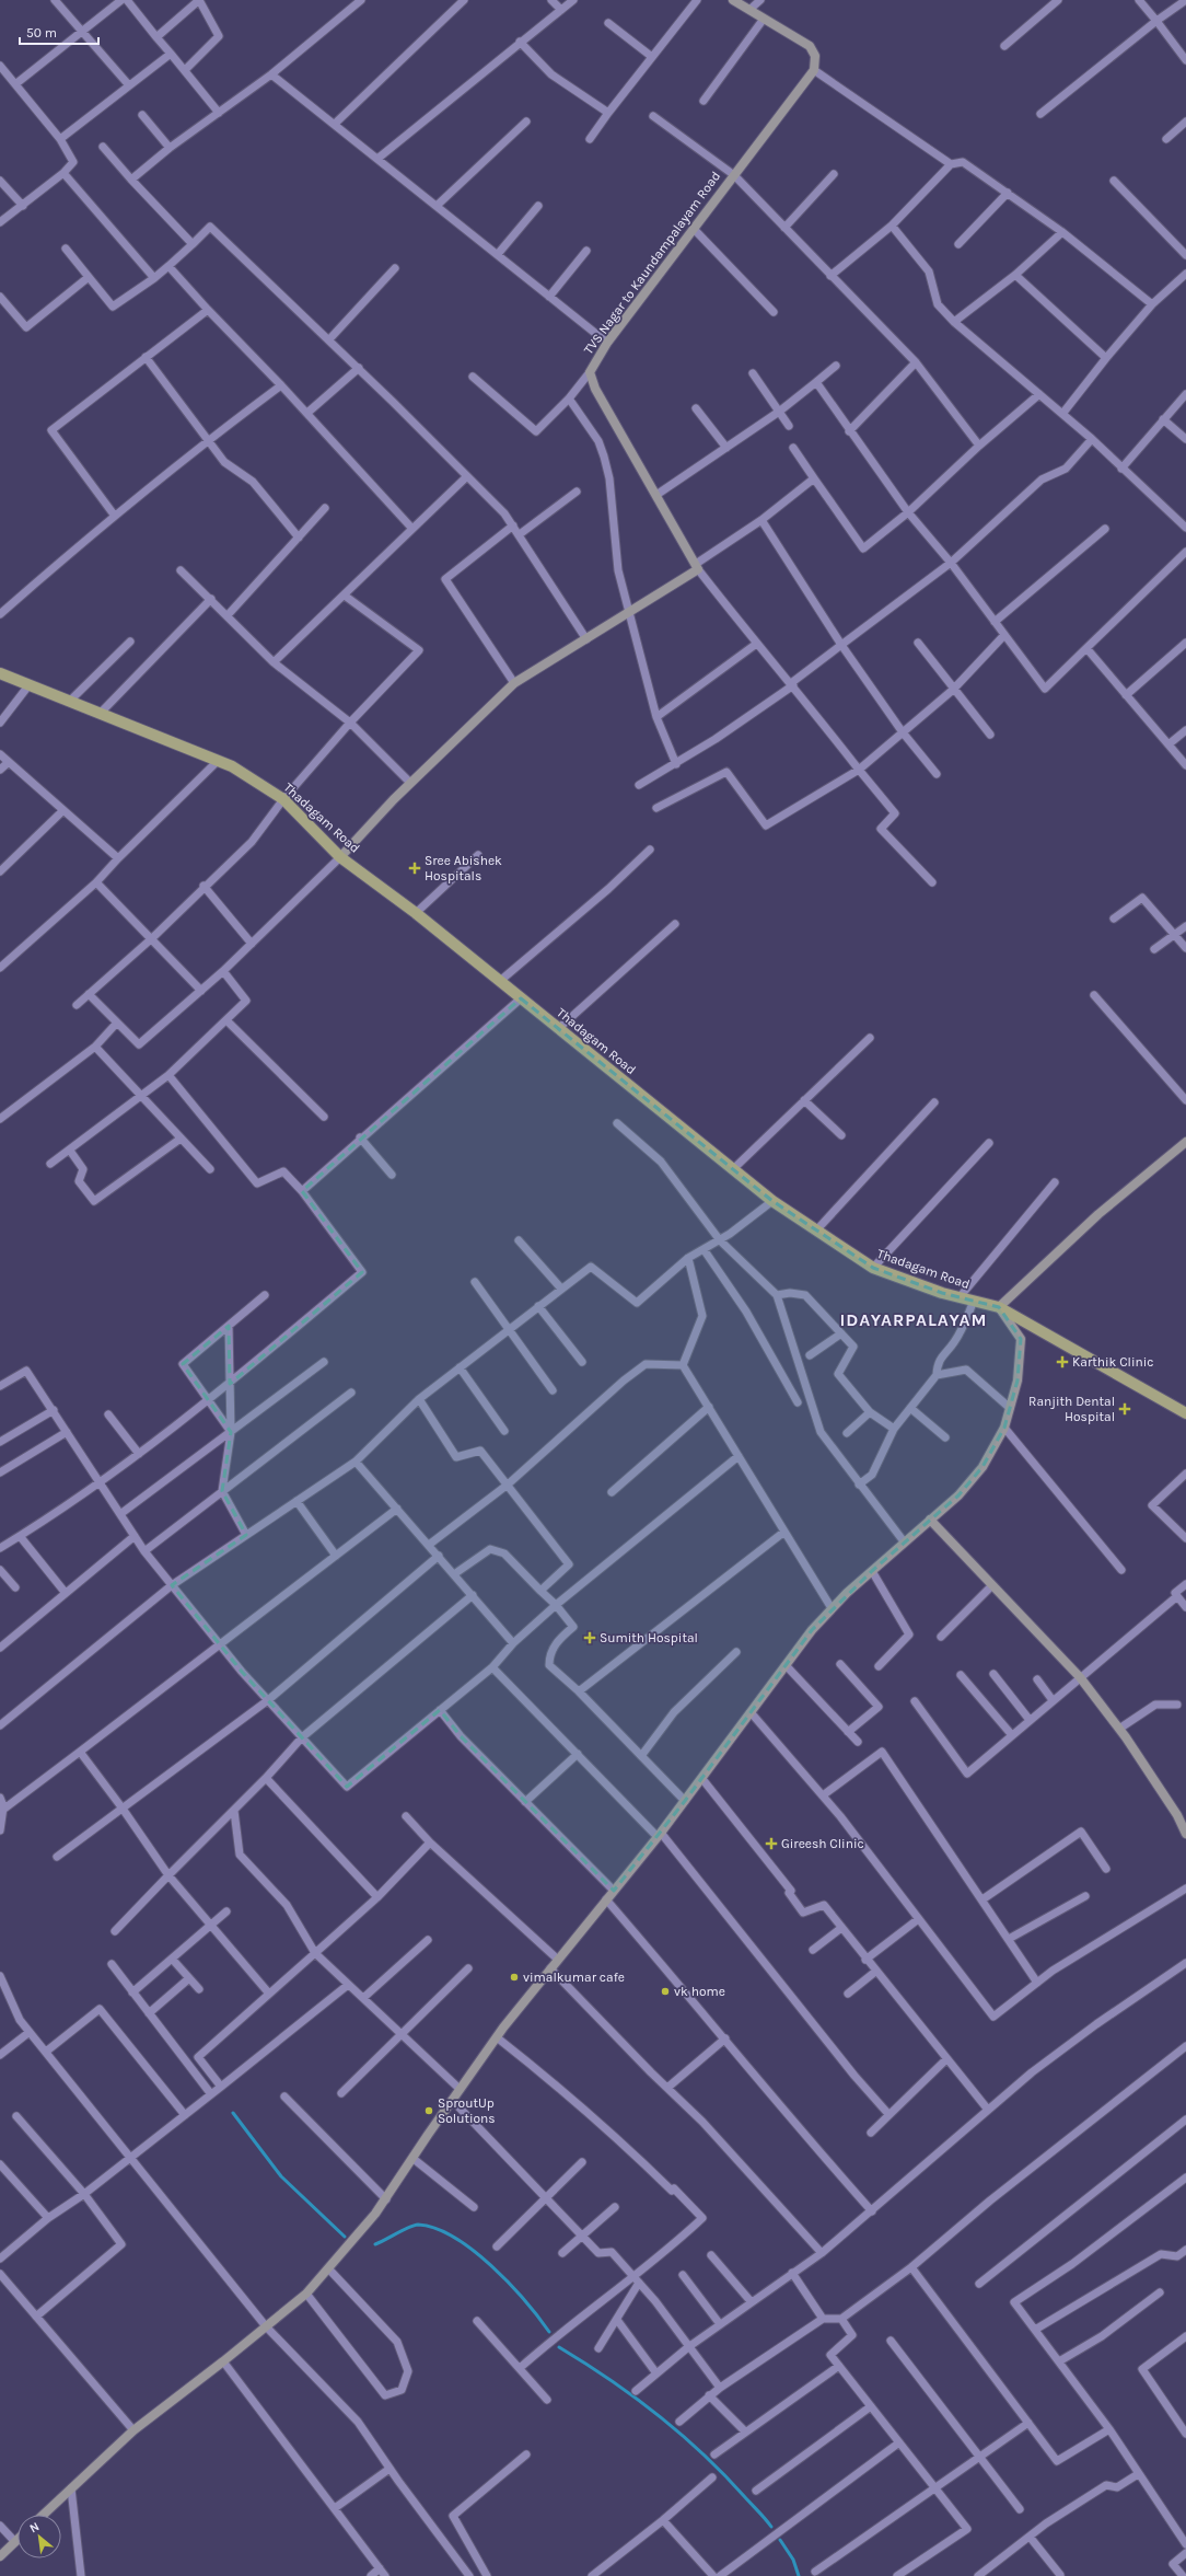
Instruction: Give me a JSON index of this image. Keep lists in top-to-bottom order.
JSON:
{
  "streets": {
    "main road": ["TVS Nagar to Kaundampalayam Road", "Thadagam Road"]
  },
  "districts": ["IDAYARPALAYAM"],
  "places": {
    "health": [
      "Sree Abishek Hospitals",
      "Karthik Clinic",
      "Ranjith Dental Hospital",
      "Sumith Hospital",
      "Gireesh Clinic"
    ],
    "other": ["vimalkumar cafe", "vk home", "SproutUp Solutions"]
  },
  "scale_bar": "50 m",
  "north": "top left"
}
